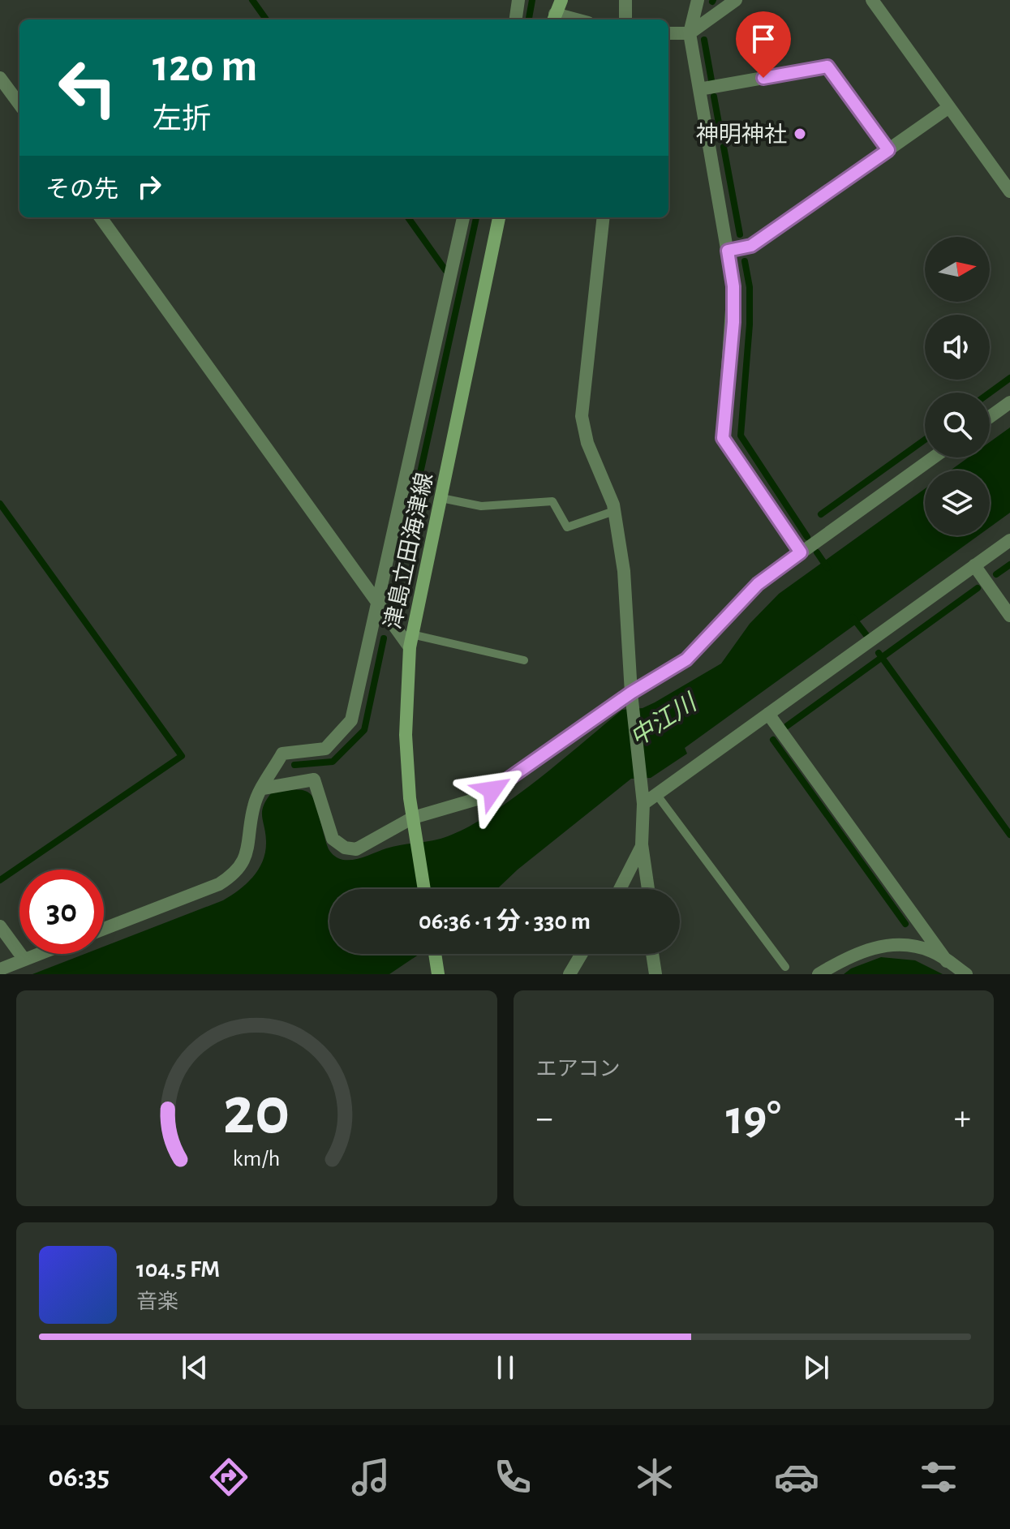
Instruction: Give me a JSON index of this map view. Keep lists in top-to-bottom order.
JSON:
{
  "streets": {
    "main road": ["津島立田海津線"]
  },
  "water": ["中江川"],
  "places": ["神明神社"],
  "north": "right",
  "page": {
    "turn": ["120 m", "左折"],
    "then": "その先",
    "limit": "30",
    "trip": "06:36 · 1 分 · 330 m",
    "tile": "エアコン",
    "heat": ["−", "19°", "+"],
    "song": ["104.5 FM", "音楽"],
    "tabs": "06:35",
    "gauge": ["20", "km/h"]
  }
}
